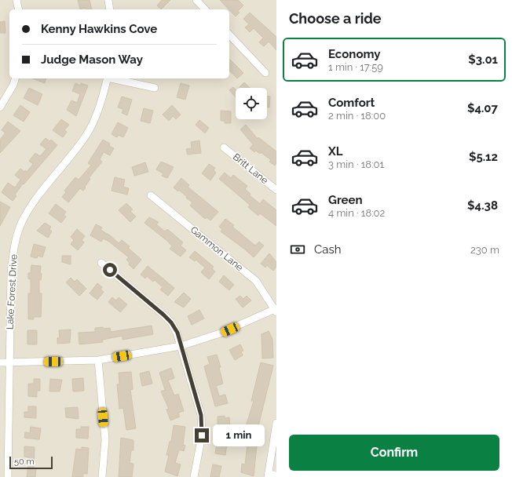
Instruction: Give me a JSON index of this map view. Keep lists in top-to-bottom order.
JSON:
{
  "streets": {
    "street": ["Britt Lane", "Gammon Lane", "Lake Forest Drive"]
  },
  "scale_bar": "50 m",
  "page": {
    "heading": "Choose a ride",
    "banner": ["Kenny Hawkins Cove", "Judge Mason Way"],
    "list": [
      {
        "name": "Economy",
        "note": "1 min · 17:59",
        "value": "$3.01"
      },
      {
        "name": "Comfort",
        "note": "2 min · 18:00",
        "value": "$4.07"
      },
      {
        "name": "XL",
        "note": "3 min · 18:01",
        "value": "$5.12"
      },
      {
        "name": "Green",
        "note": "4 min · 18:02",
        "value": "$4.38"
      }
    ],
    "pay": ["Cash", "230 m"],
    "bubble": "1 min",
    "buttons": "Confirm",
    "scale": "50 m"
  }
}
